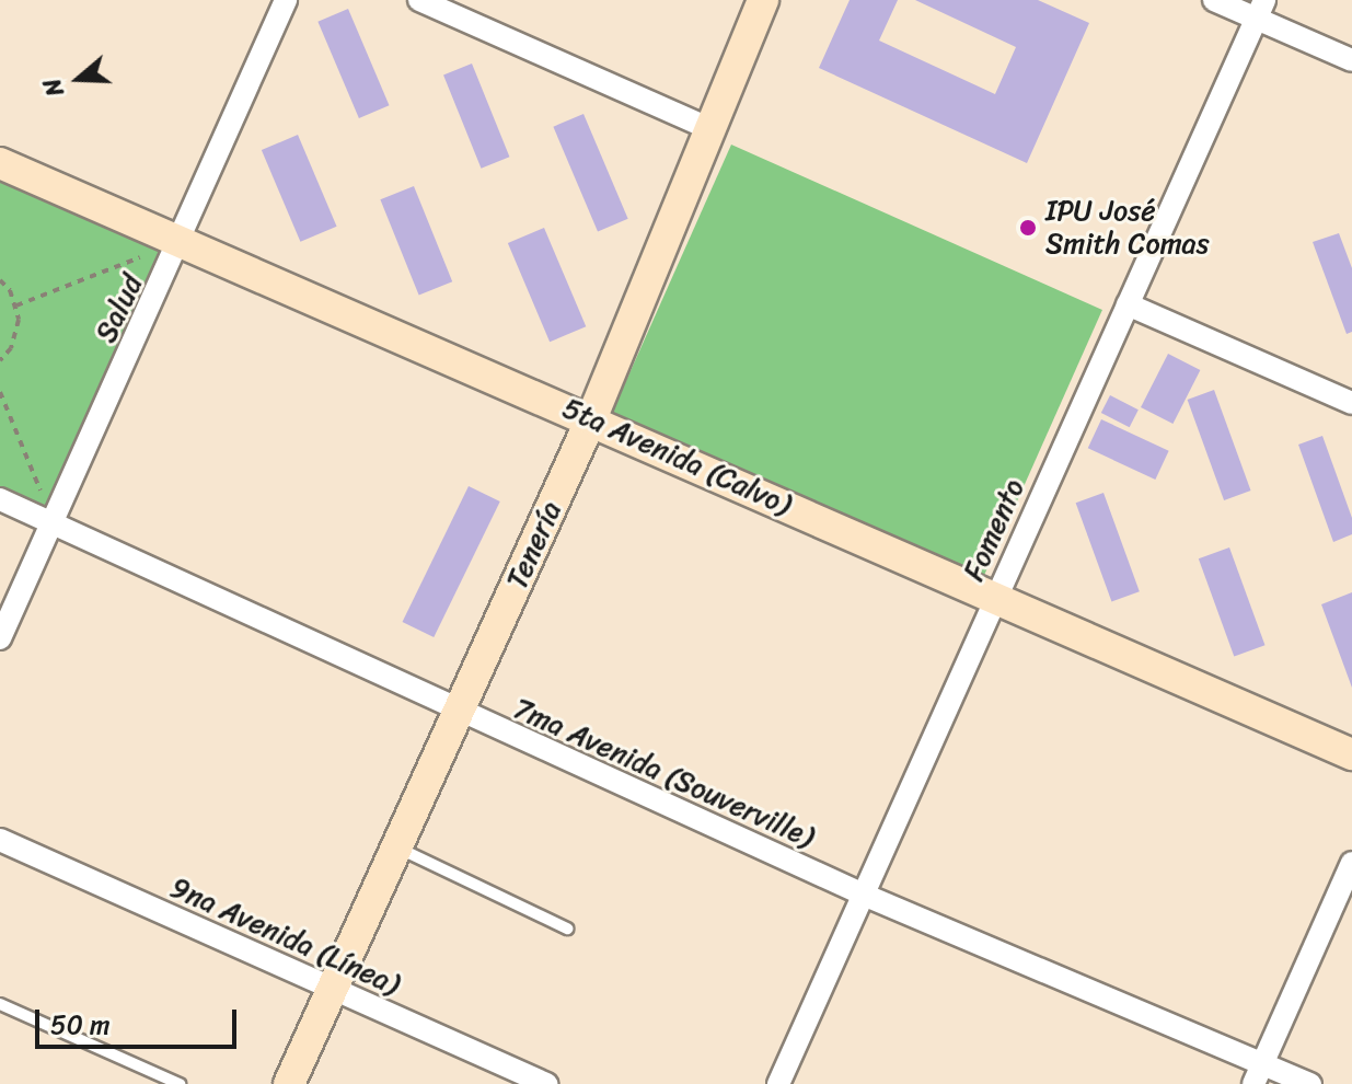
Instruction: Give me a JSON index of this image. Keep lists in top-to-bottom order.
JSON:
{
  "streets": {
    "street": [
      "Salud",
      "5ta Avenida (Calvo)",
      "Fomento",
      "Tenería",
      "7ma Avenida (Souverville)",
      "9na Avenida (Línea)"
    ]
  },
  "crossings": [
    ["Salud", "5ta Avenida (Calvo)"],
    ["Salud", "7ma Avenida (Souverville)"],
    ["5ta Avenida (Calvo)", "Fomento"],
    ["5ta Avenida (Calvo)", "Tenería"],
    ["Fomento", "7ma Avenida (Souverville)"],
    ["Tenería", "7ma Avenida (Souverville)"],
    ["Tenería", "9na Avenida (Línea)"]
  ],
  "places": ["IPU José Smith Comas"],
  "scale_bar": "50 m",
  "north": "left"
}
